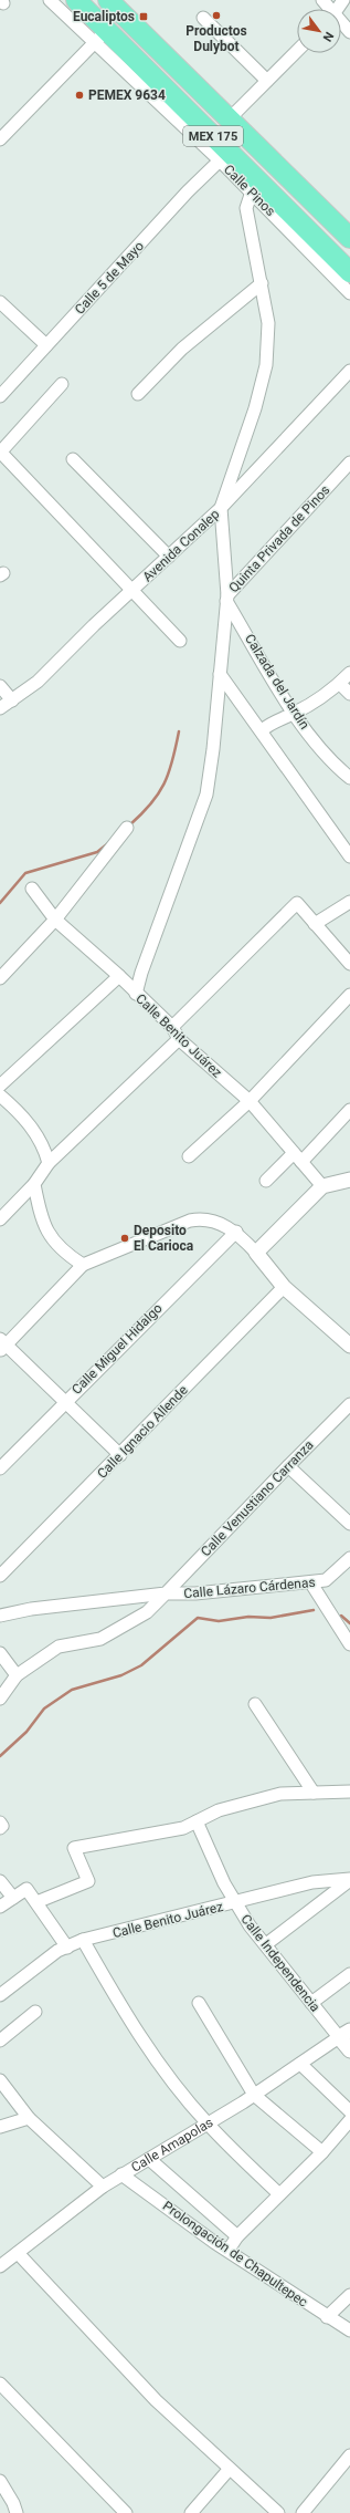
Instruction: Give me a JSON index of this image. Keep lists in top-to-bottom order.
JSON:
{
  "streets": {
    "highway": ["MEX 175"],
    "street": [
      "Calle Pinos",
      "Calle 5 de Mayo",
      "Quinta Privada de Pinos",
      "Avenida Conalep",
      "Calzada del Jardín",
      "Calle Benito Juárez",
      "Calle Miguel Hidalgo",
      "Calle Ignacio Allende",
      "Calle Venustiano Carranza",
      "Calle Lázaro Cárdenas",
      "Calle Independencia",
      "Calle Amapolas",
      "Prolongación de Chapultepec"
    ]
  },
  "crossings": [
    ["MEX 175", "Calle Pinos"],
    ["Calle Pinos", "Calle 5 de Mayo"],
    ["Quinta Privada de Pinos", "Calzada del Jardín"],
    ["Calle Benito Juárez", "Calle Independencia"],
    ["Calle Venustiano Carranza", "Calle Lázaro Cárdenas"],
    ["Calle Independencia", "Calle Amapolas"],
    ["Calle Amapolas", "Prolongación de Chapultepec"]
  ],
  "places": {
    "other": ["Productos Dulybot", "PEMEX 9634", "Deposito El Carioca"],
    "transit": ["Eucaliptos"]
  },
  "north": "bottom right"
}
